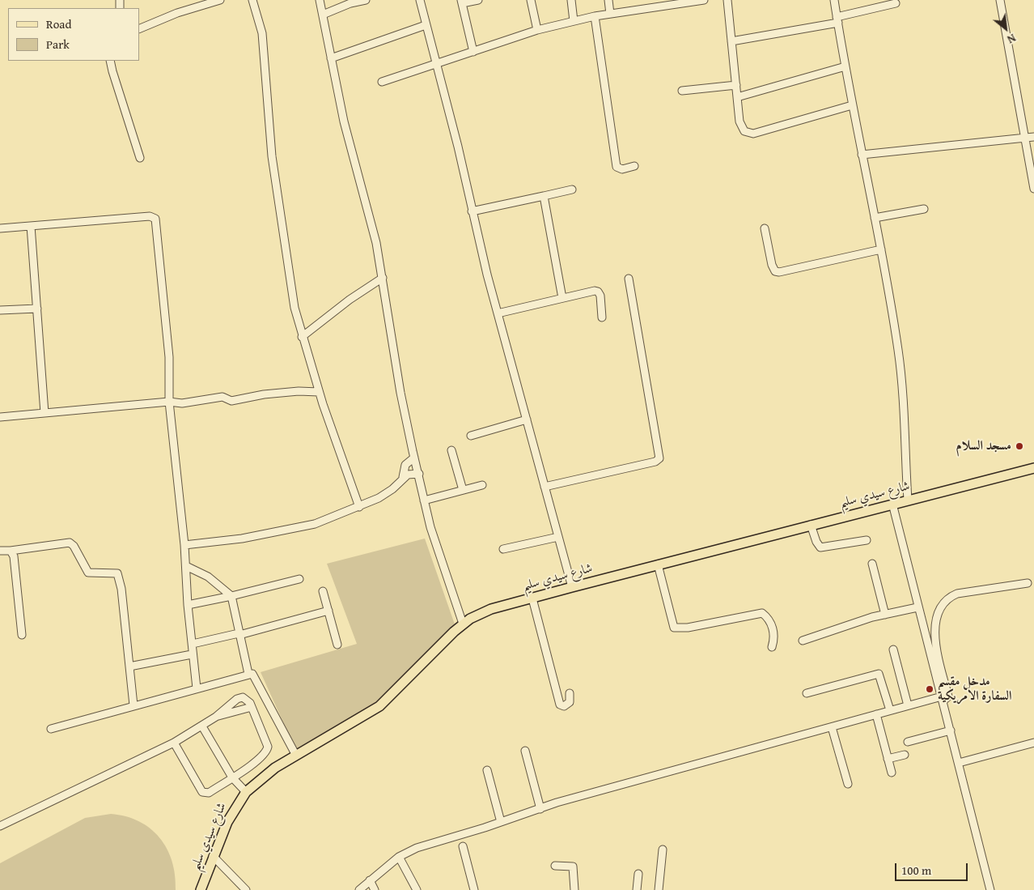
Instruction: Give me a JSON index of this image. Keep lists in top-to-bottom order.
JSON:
{
  "streets": {
    "main road": ["شارع سيدي سليم"]
  },
  "places": ["مسجد السلام", "مدخل مقسم السفارة الامريكية"],
  "legend": ["Road", "Park"],
  "scale_bar": "100 m",
  "north": "bottom right"
}
